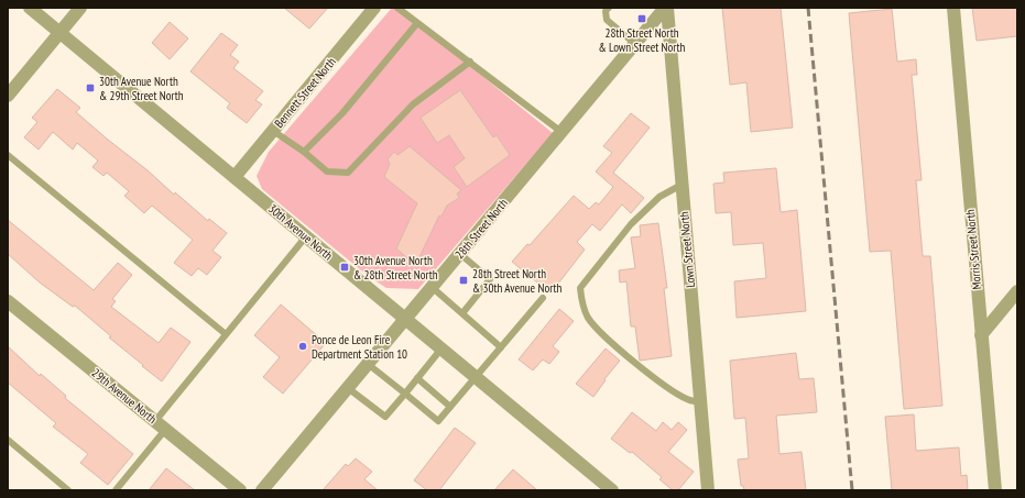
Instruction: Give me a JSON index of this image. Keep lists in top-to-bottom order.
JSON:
{
  "streets": {
    "street": [
      "Bennett Street North",
      "28th Street North",
      "30th Avenue North",
      "Lown Street North",
      "Morris Street North",
      "29th Avenue North"
    ]
  },
  "crossings": [
    ["Bennett Street North", "30th Avenue North"],
    ["28th Street North", "30th Avenue North"],
    ["28th Street North", "Lown Street North"]
  ],
  "places": {
    "transit": [
      "28th Street North & Lown Street North",
      "30th Avenue North & 29th Street North",
      "30th Avenue North & 28th Street North",
      "28th Street North & 30th Avenue North"
    ],
    "other": ["Ponce de Leon Fire Department Station 10"]
  }
}
